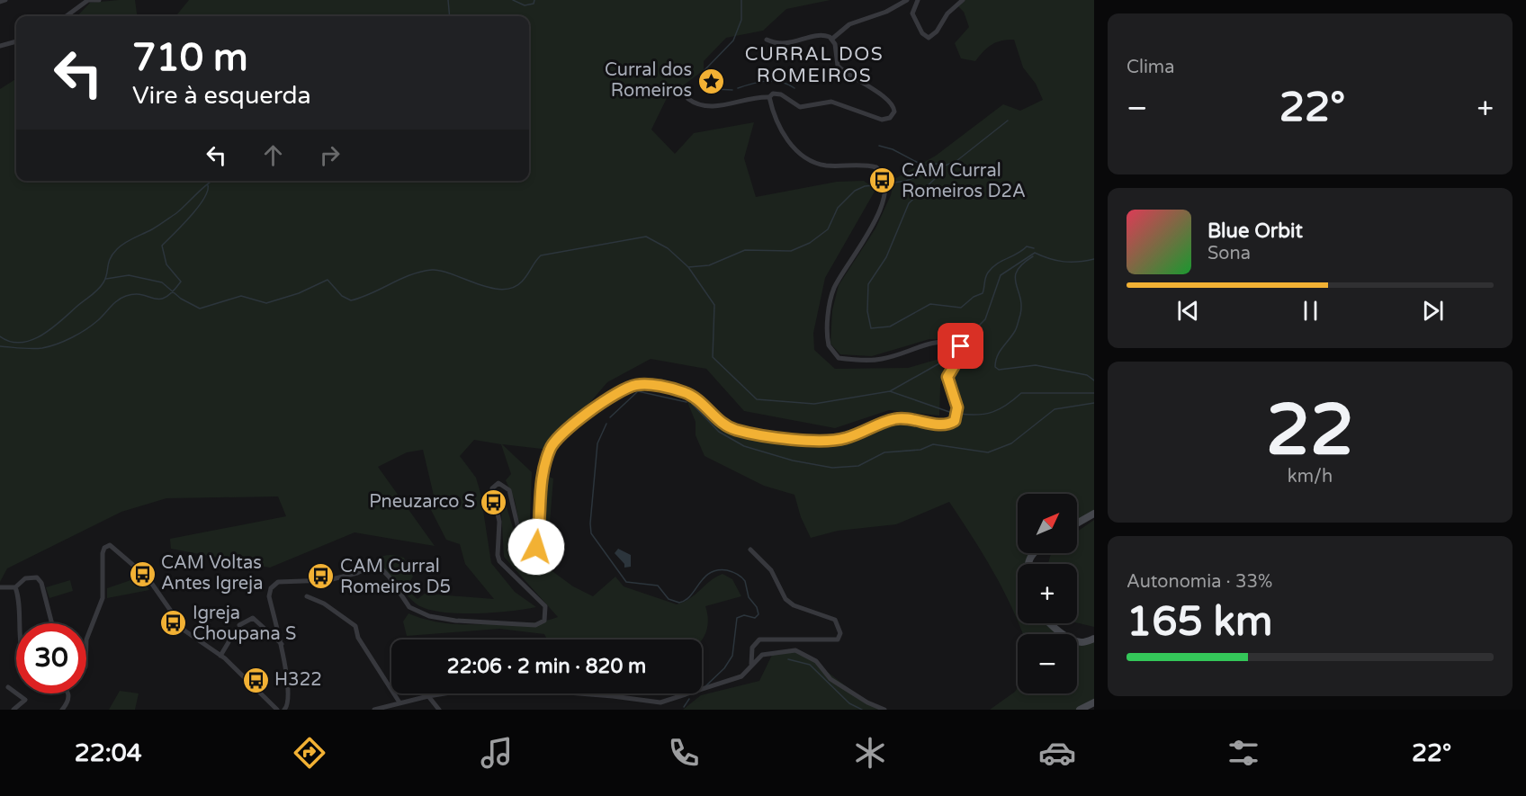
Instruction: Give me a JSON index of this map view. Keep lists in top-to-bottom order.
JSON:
{
  "districts": ["CURRAL DOS ROMEIROS"],
  "places": {
    "place": ["Curral dos Romeiros"],
    "bus stop": [
      "CAM Curral Romeiros D2A",
      "Pneuzarco S",
      "CAM Voltas Antes Igreja",
      "CAM Curral Romeiros D5",
      "Igreja Choupana S",
      "H322"
    ]
  },
  "north": "top right",
  "page": {
    "tile": [
      "Clima",
      ["22", "km/h"],
      ["Autonomia · 33%", "165 km"]
    ],
    "turn": ["710 m", "Vire à esquerda"],
    "heat": ["−", "22°", "+"],
    "song": ["Blue Orbit", "Sona"],
    "map_buttons": ["+", "−"],
    "limit": "30",
    "trip": "22:06 · 2 min · 820 m",
    "tabs": ["22:04", "22°"]
  }
}
